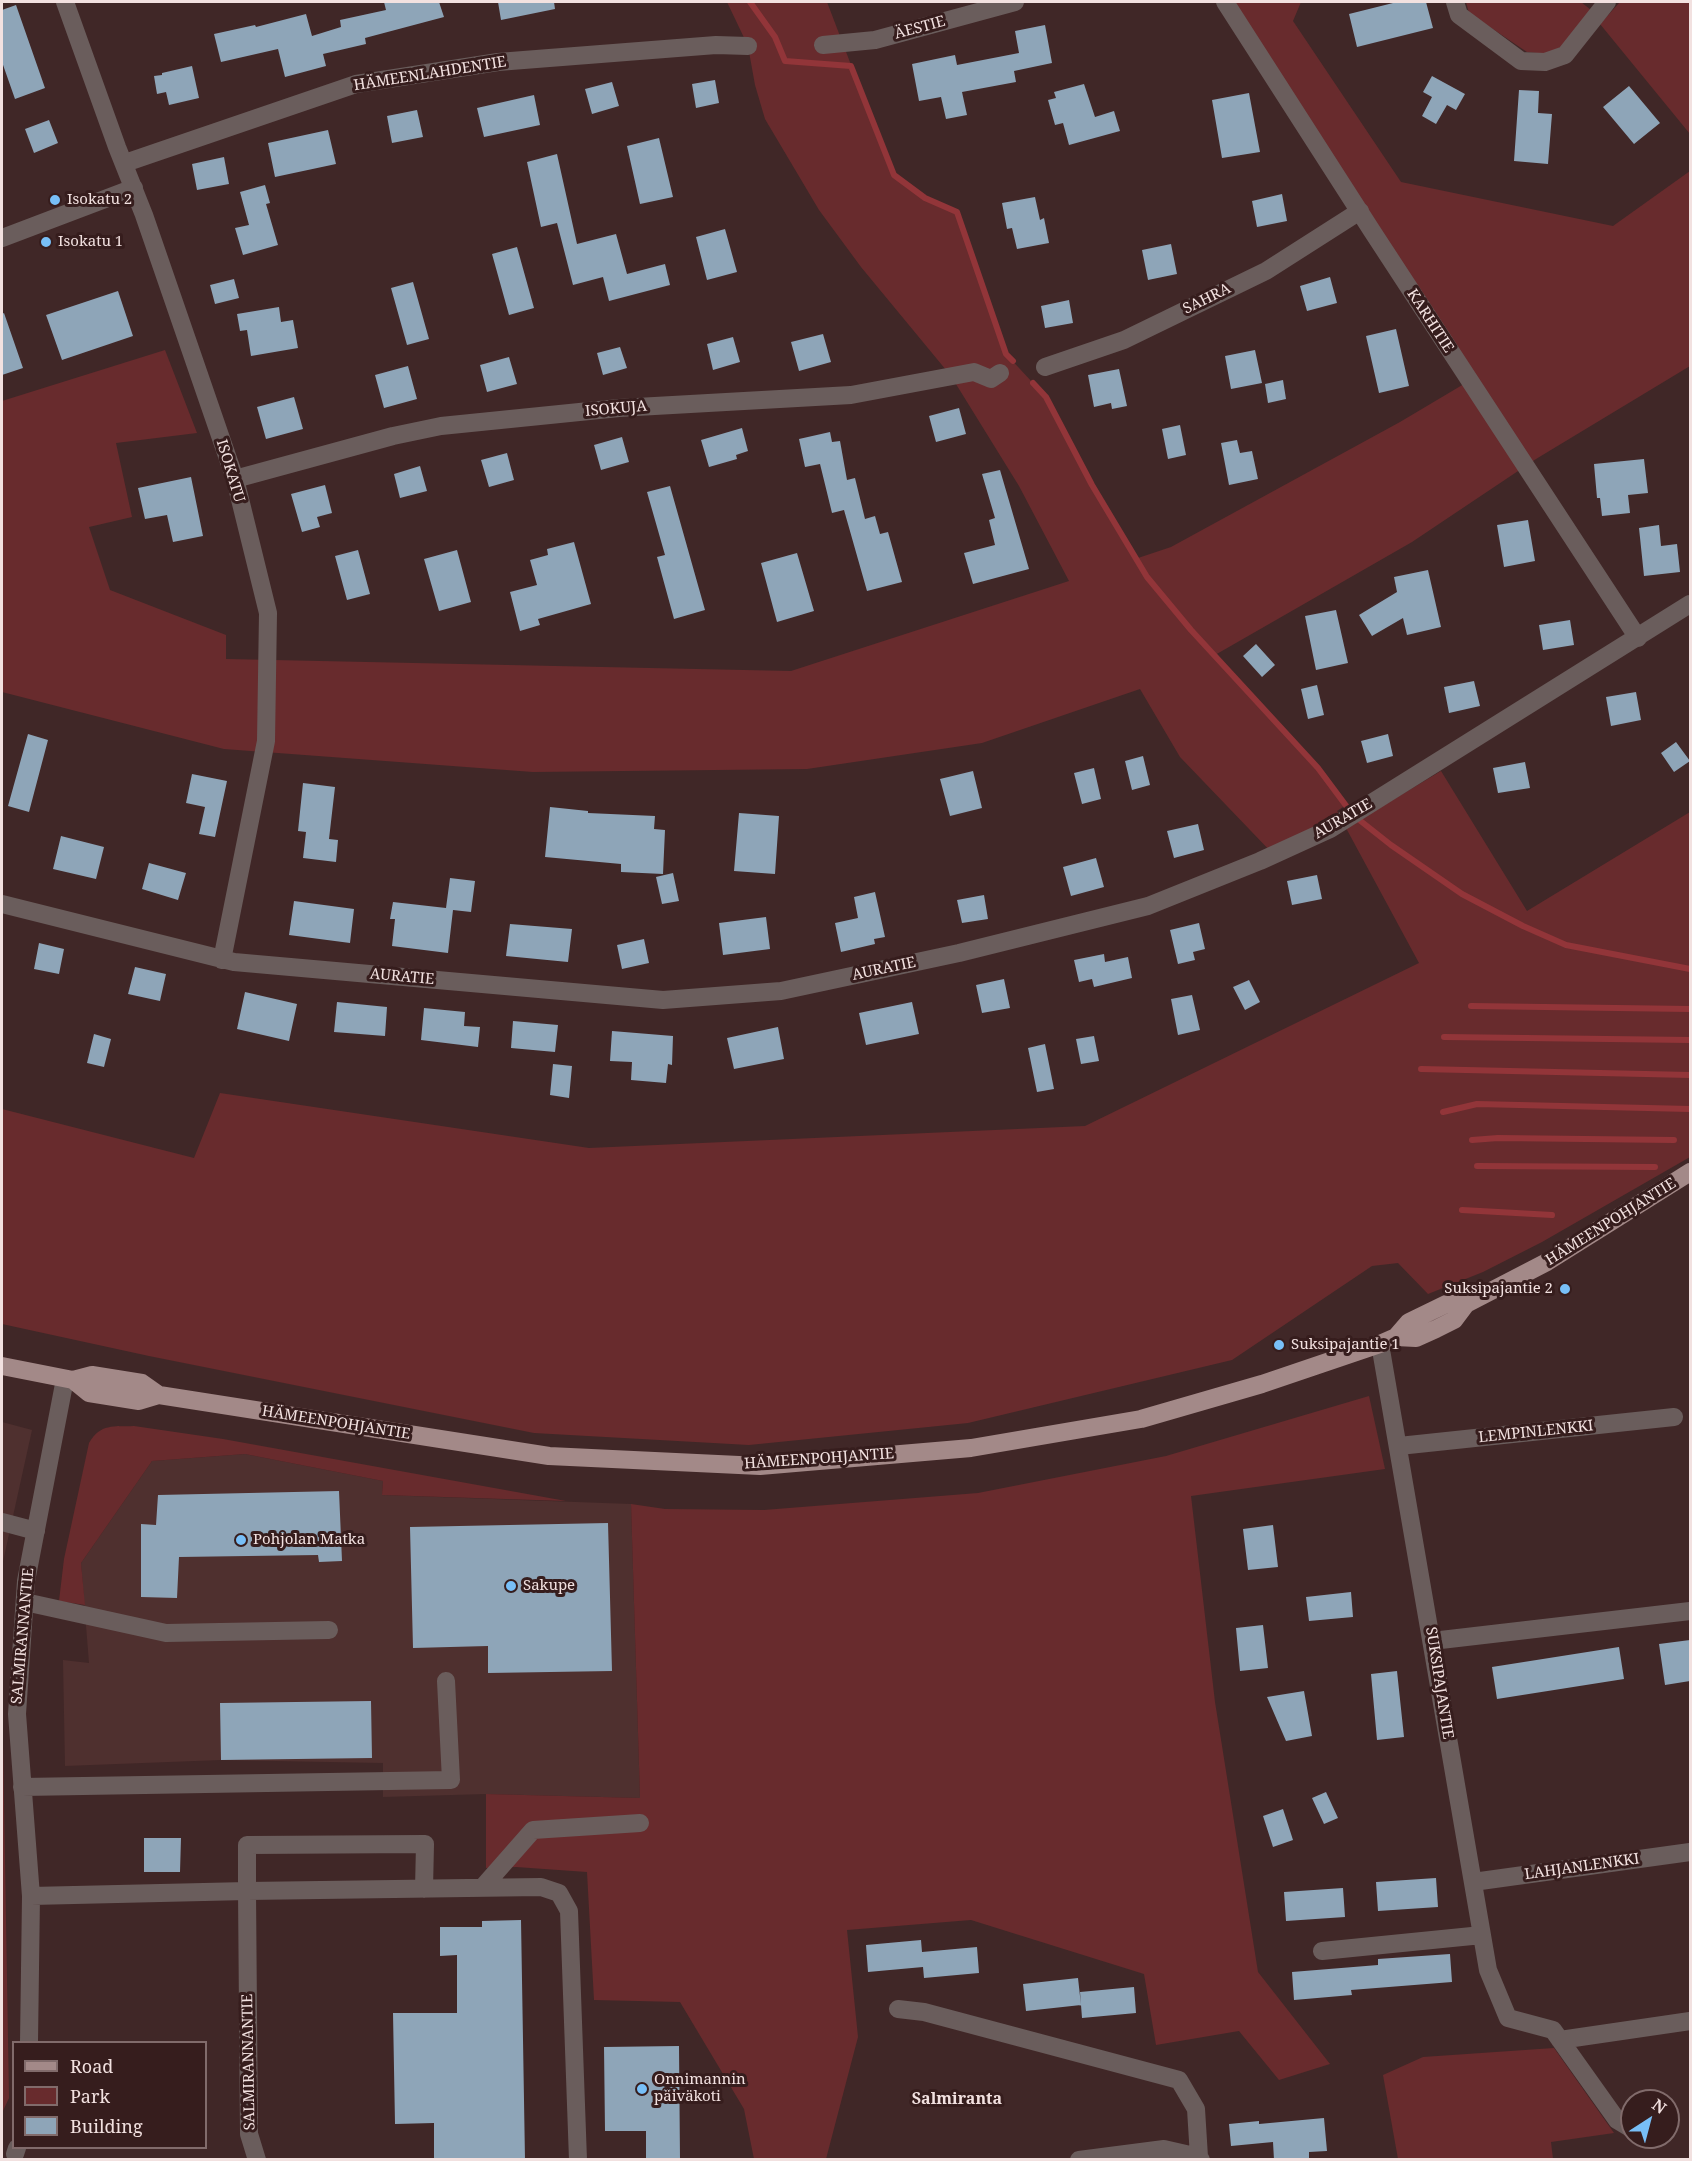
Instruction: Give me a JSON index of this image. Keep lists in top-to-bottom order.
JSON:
{
  "streets": {
    "main road": ["HÄMEENPOHJANTIE"],
    "street": [
      "ÄESTIE",
      "HÄMEENLAHDENTIE",
      "SAHRA",
      "KARHITIE",
      "ISOKUJA",
      "ISOKATU",
      "AURATIE",
      "LEMPINLENKKI",
      "SALMIRANNANTIE",
      "SUKSIPAJANTIE",
      "LAHJANLENKKI"
    ]
  },
  "crossings": [
    ["HÄMEENLAHDENTIE", "ISOKATU"],
    ["SAHRA", "KARHITIE"],
    ["KARHITIE", "AURATIE"],
    ["ISOKUJA", "ISOKATU"],
    ["ISOKATU", "AURATIE"],
    ["HÄMEENPOHJANTIE", "SALMIRANNANTIE"],
    ["HÄMEENPOHJANTIE", "SUKSIPAJANTIE"],
    ["LEMPINLENKKI", "SUKSIPAJANTIE"],
    ["SUKSIPAJANTIE", "LAHJANLENKKI"]
  ],
  "districts": ["Salmiranta"],
  "places": [
    "Isokatu 2",
    "Isokatu 1",
    "Suksipajantie 2",
    "Suksipajantie 1",
    "Pohjolan Matka",
    "Sakupe",
    "Onnimannin päiväkoti"
  ],
  "legend": ["Road", "Park", "Building"],
  "north": "top right"
}
